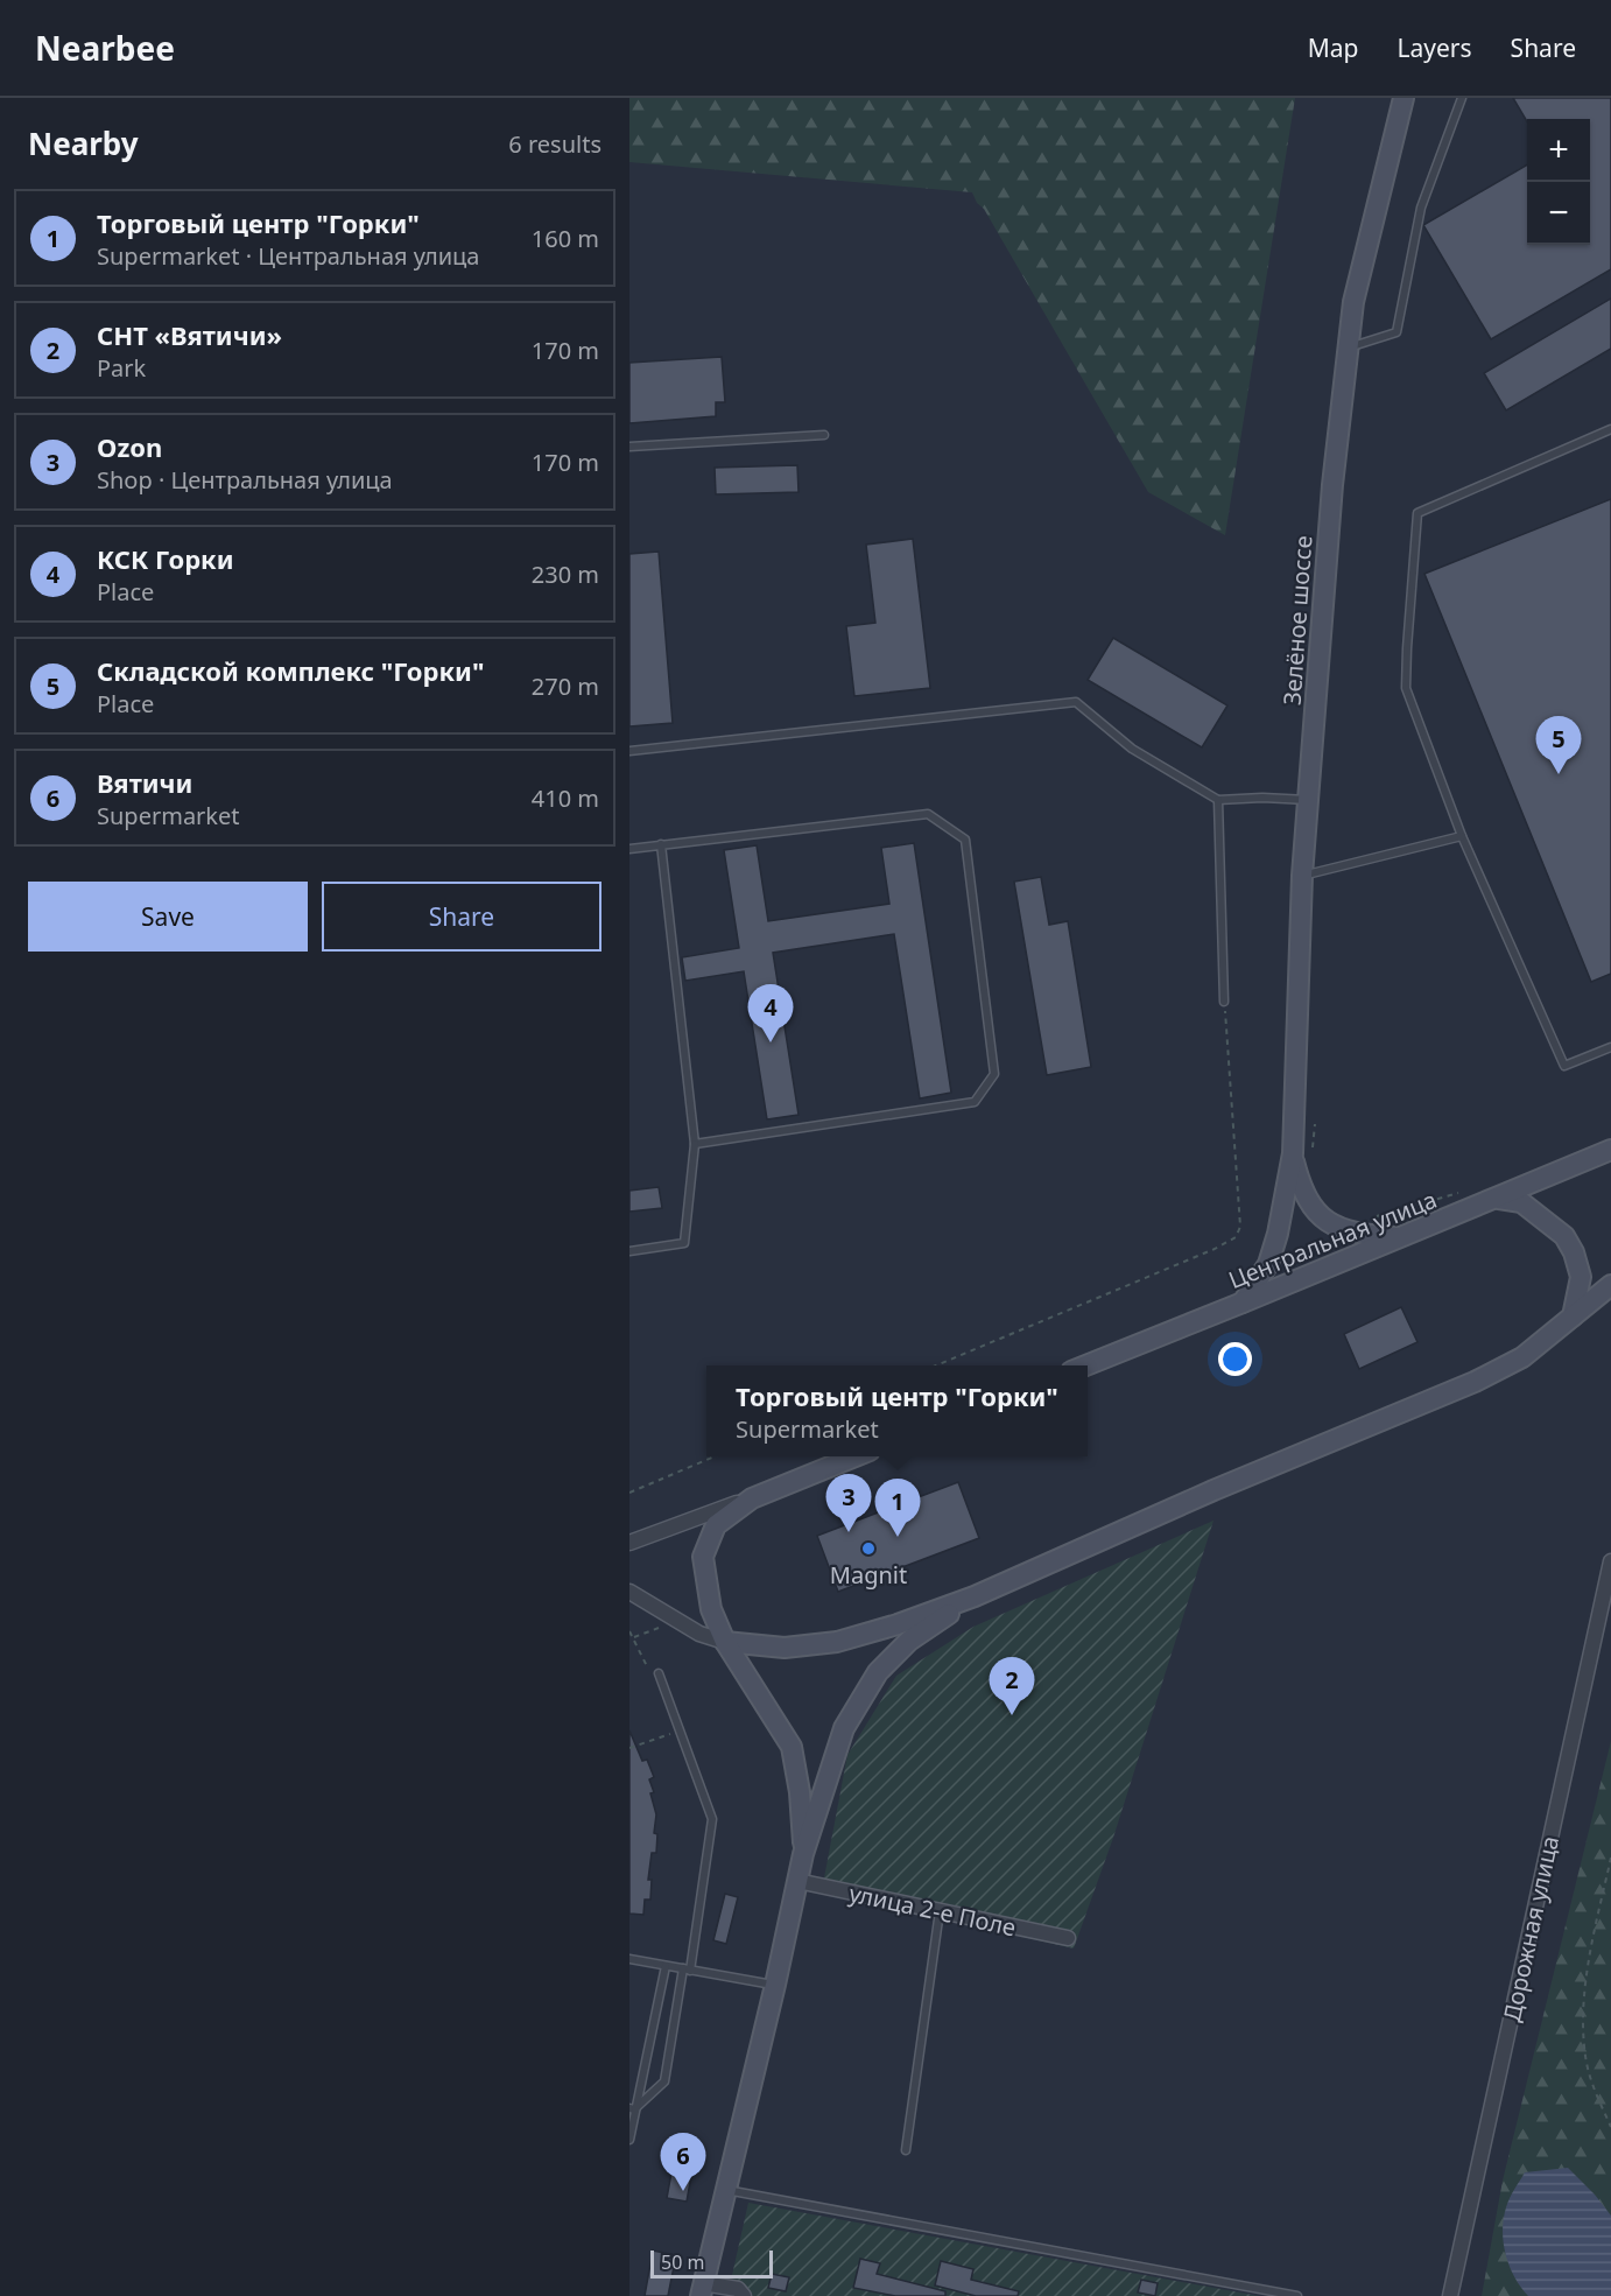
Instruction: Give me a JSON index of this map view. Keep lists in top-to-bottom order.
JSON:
{
  "streets": {
    "main road": ["Зелёное шоссе", "Центральная улица"],
    "street": ["улица 2-е Поле", "Дорожная улица"]
  },
  "places": ["Magnit"],
  "scale_bar": "50 m",
  "page": {
    "header": "Nearbee",
    "nav": ["Map", "Layers", "Share"],
    "heading": ["Nearby", "6 results"],
    "map_buttons": ["+", "−"],
    "list": [
      {
        "mark": "1",
        "name": "Торговый центр \"Горки\"",
        "note": "Supermarket · Центральная улица",
        "value": "160 m"
      },
      {
        "mark": "2",
        "name": "СНТ «Вятичи»",
        "note": "Park",
        "value": "170 m"
      },
      {
        "mark": "3",
        "name": "Ozon",
        "note": "Shop · Центральная улица",
        "value": "170 m"
      },
      {
        "mark": "4",
        "name": "КСК Горки",
        "note": "Place",
        "value": "230 m"
      },
      {
        "mark": "5",
        "name": "Складской комплекс \"Горки\"",
        "note": "Place",
        "value": "270 m"
      },
      {
        "mark": "6",
        "name": "Вятичи",
        "note": "Supermarket",
        "value": "410 m"
      }
    ],
    "pins": [
      "5",
      "4",
      "3",
      "1",
      "2",
      "6"
    ],
    "buttons": ["Save", "Share"],
    "popup": ["Торговый центр \"Горки\"", "Supermarket"],
    "scale": "50 m"
  }
}
